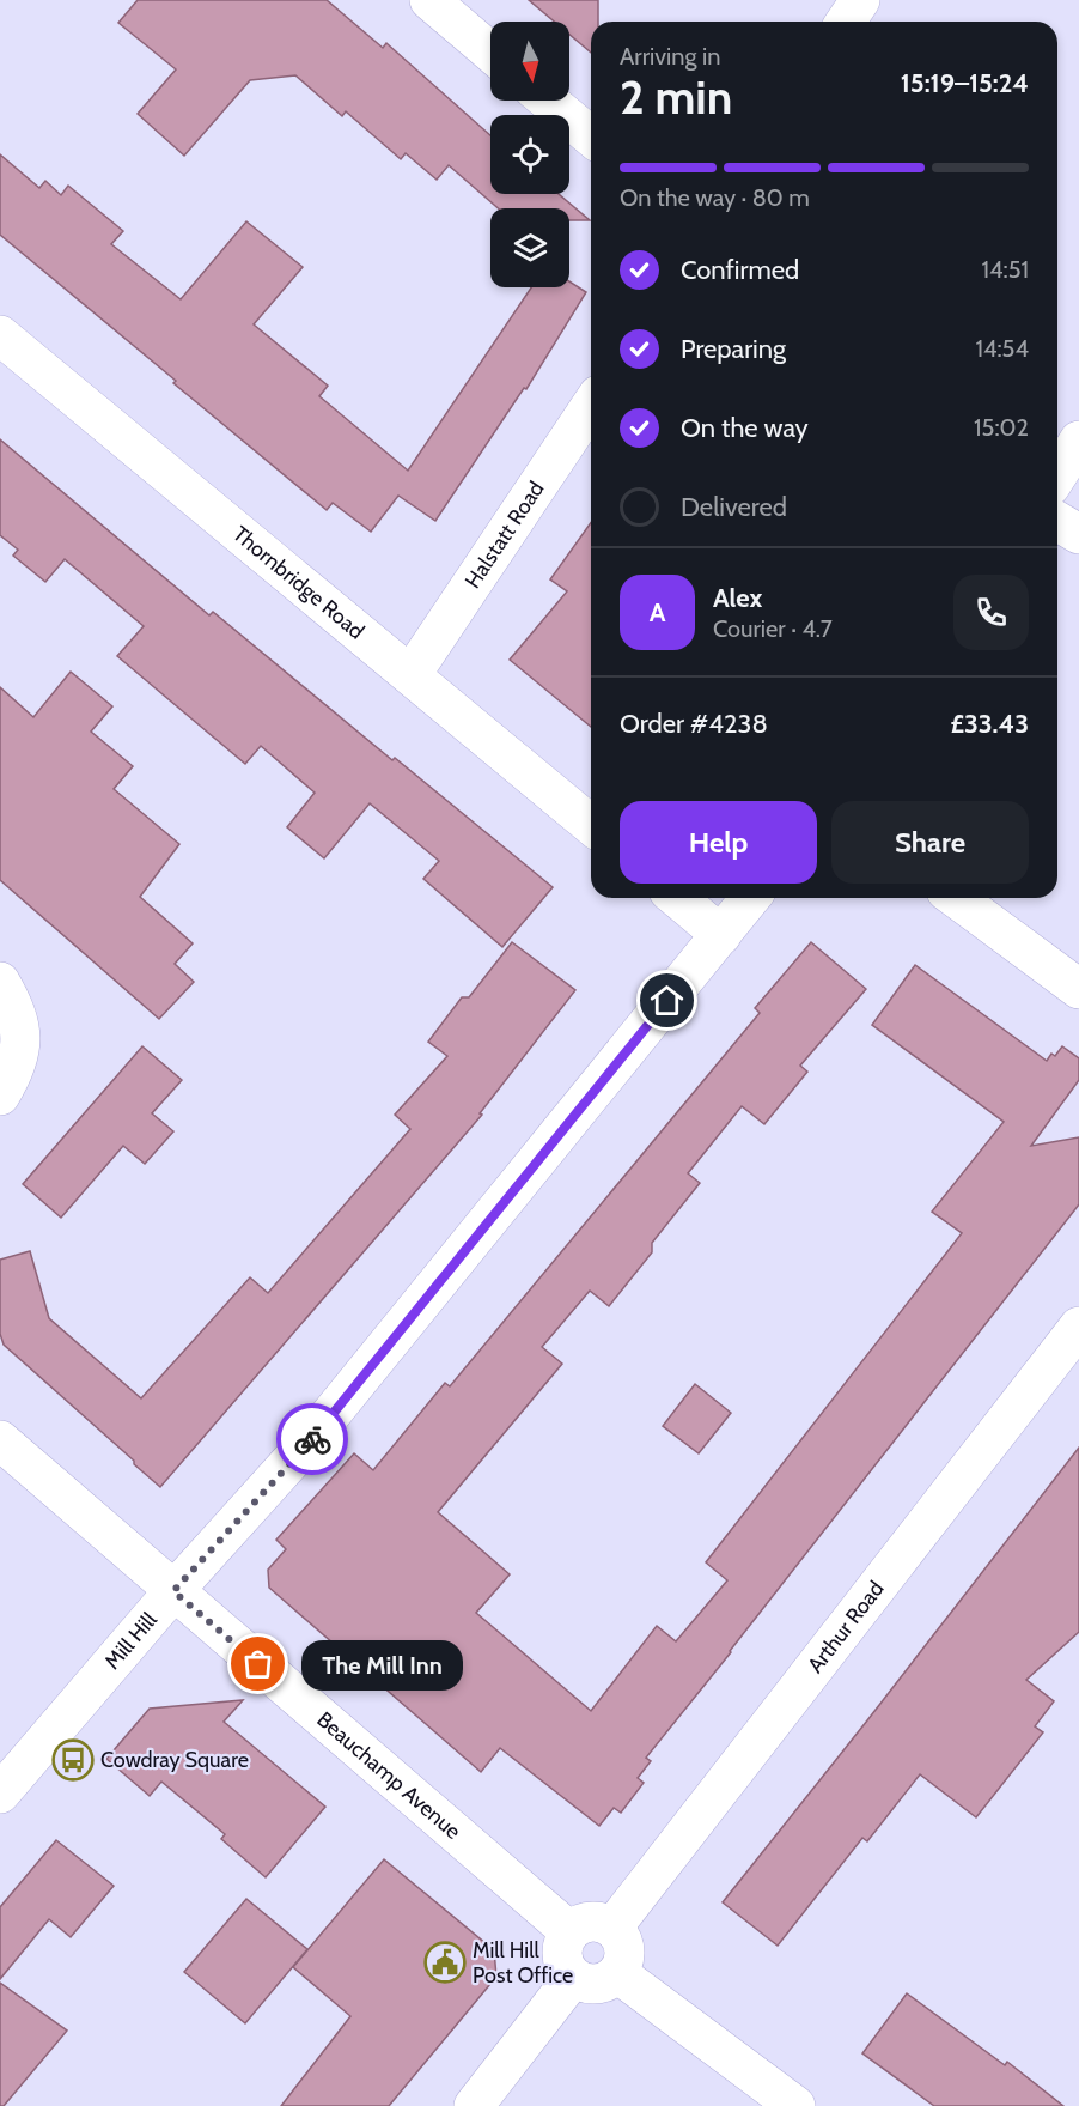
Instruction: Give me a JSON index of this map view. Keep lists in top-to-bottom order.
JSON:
{
  "streets": {
    "street": [
      "Halstatt Road",
      "Thornbridge Road",
      "Arthur Road",
      "Mill Hill",
      "Beauchamp Avenue"
    ]
  },
  "crossings": [
    ["Halstatt Road", "Thornbridge Road"],
    ["Arthur Road", "Beauchamp Avenue"],
    ["Mill Hill", "Beauchamp Avenue"]
  ],
  "places": {
    "other": ["The Mill Inn"],
    "bus stop": ["Cowdray Square"],
    "public building": ["Mill Hill Post Office"]
  },
  "north": "bottom",
  "page": {
    "heading": ["2 min", "Arriving in", "15:19–15:24"],
    "panel": [
      "Alex",
      "Courier · 4.7",
      "Order #4238",
      "£33.43"
    ],
    "bar": "On the way · 80 m",
    "list": [
      ["Confirmed", "14:51"],
      ["Preparing", "14:54"],
      ["On the way", "15:02"],
      "Delivered"
    ],
    "round": "A",
    "buttons": ["Help", "Share"],
    "bubble": "The Mill Inn"
  }
}
